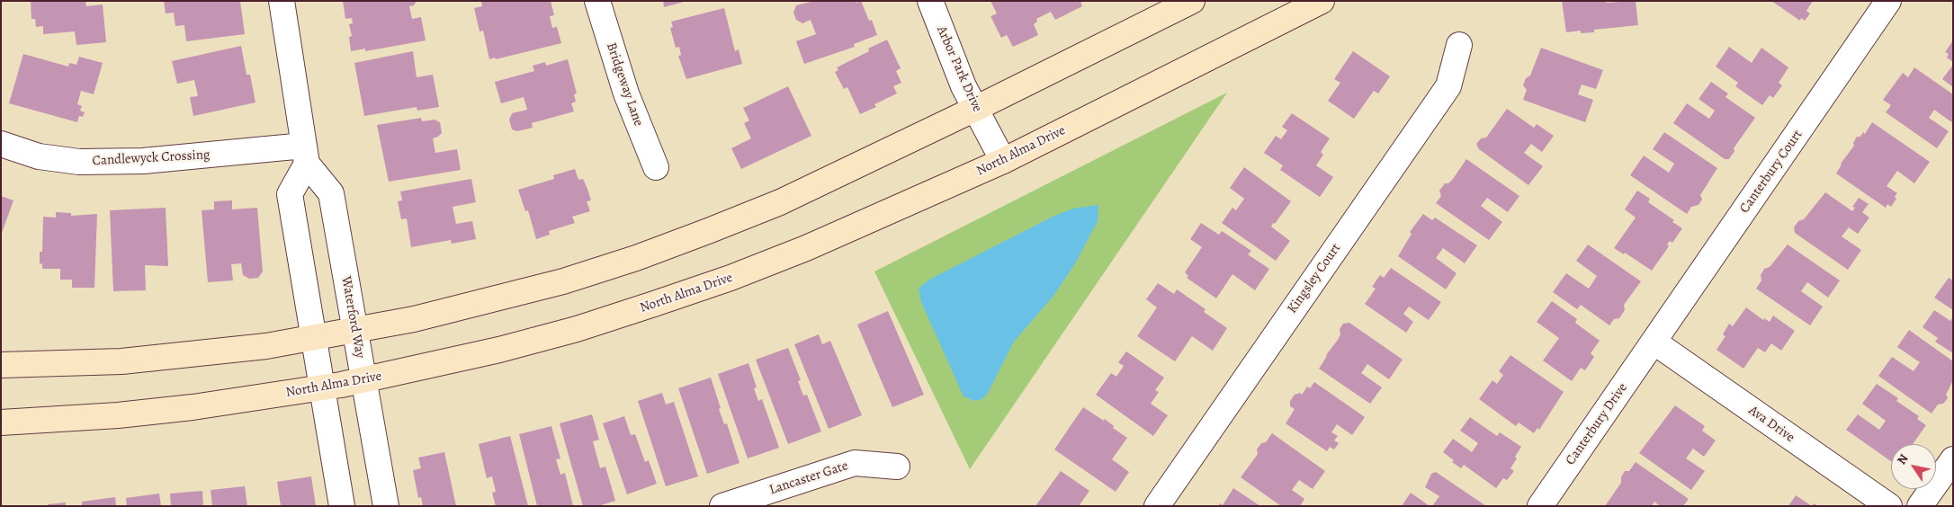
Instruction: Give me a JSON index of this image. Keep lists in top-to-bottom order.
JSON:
{
  "streets": {
    "main road": ["North Alma Drive"],
    "street": [
      "Arbor Park Drive",
      "Bridgeway Lane",
      "Candlewyck Crossing",
      "Canterbury Court",
      "Kingsley Court",
      "Waterford Way",
      "Canterbury Drive",
      "Ava Drive",
      "Lancaster Gate"
    ]
  },
  "crossings": [
    ["Arbor Park Drive", "North Alma Drive"],
    ["North Alma Drive", "Waterford Way"],
    ["Candlewyck Crossing", "Waterford Way"],
    ["Canterbury Court", "Canterbury Drive"],
    ["Canterbury Court", "Ava Drive"],
    ["Canterbury Drive", "Ava Drive"]
  ],
  "north": "top left"
}
